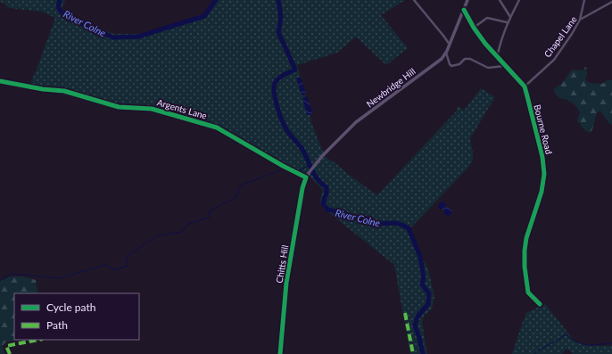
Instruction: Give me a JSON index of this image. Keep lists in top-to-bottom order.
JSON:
{
  "streets": {
    "street": [
      "Chapel Lane",
      "Newbridge Hill",
      "Argents Lane",
      "Bourne Road",
      "Chitts Hill"
    ]
  },
  "crossings": [
    ["Chapel Lane", "Bourne Road"],
    ["Newbridge Hill", "Argents Lane"],
    ["Newbridge Hill", "Chitts Hill"],
    ["Argents Lane", "Chitts Hill"]
  ],
  "water": ["River Colne"],
  "legend": ["Cycle path", "Path"]
}
